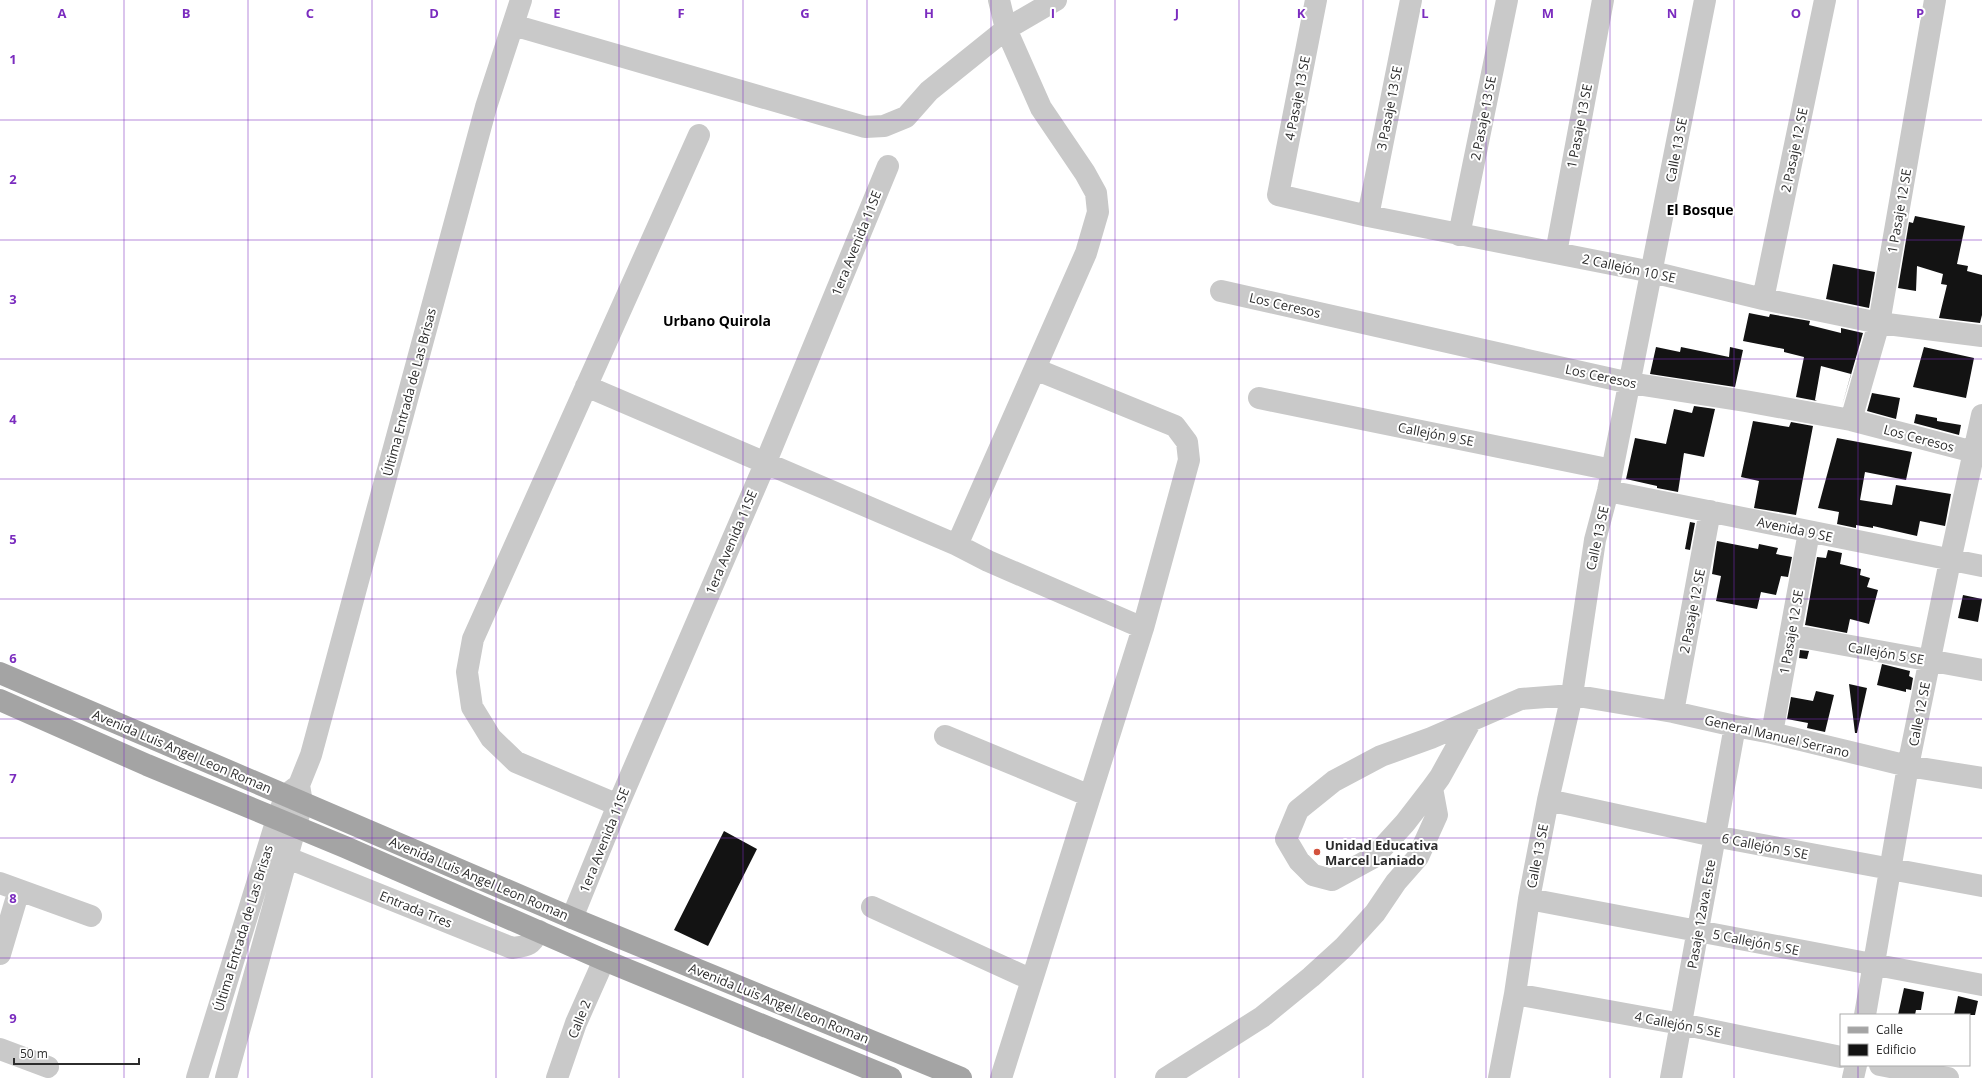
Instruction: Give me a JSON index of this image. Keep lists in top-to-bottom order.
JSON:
{
  "streets": {
    "main road": ["Avenida Luis Angel Leon Roman"],
    "street": [
      "4 Pasaje 13 SE",
      "3 Pasaje 13 SE",
      "2 Pasaje 13 SE",
      "1 Pasaje 13 SE",
      "Calle 13 SE",
      "2 Pasaje 12 SE",
      "1 Pasaje 12 SE",
      "1era Avenida 11SE",
      "2 Callejón 10 SE",
      "Los Ceresos",
      "Última Entrada de Las Brisas",
      "Callejón 9 SE",
      "Avenida 9 SE",
      "Callejón 5 SE",
      "Calle 12 SE",
      "General Manuel Serrano",
      "6 Callejón 5 SE",
      "Entrada Tres",
      "Pasaje 12ava. Este",
      "5 Callejón 5 SE",
      "Calle 2",
      "4 Callejón 5 SE"
    ]
  },
  "crossings": [
    ["4 Pasaje 13 SE", "2 Callejón 10 SE"],
    ["3 Pasaje 13 SE", "2 Callejón 10 SE"],
    ["2 Pasaje 13 SE", "2 Callejón 10 SE"],
    ["1 Pasaje 13 SE", "2 Callejón 10 SE"],
    ["Calle 13 SE", "2 Callejón 10 SE"],
    ["Calle 13 SE", "Los Ceresos"],
    ["Calle 13 SE", "Callejón 9 SE"],
    ["Calle 13 SE", "Avenida 9 SE"],
    ["Calle 13 SE", "General Manuel Serrano"],
    ["Calle 13 SE", "6 Callejón 5 SE"],
    ["Calle 13 SE", "5 Callejón 5 SE"],
    ["Calle 13 SE", "4 Callejón 5 SE"],
    ["2 Pasaje 12 SE", "2 Callejón 10 SE"],
    ["2 Pasaje 12 SE", "Avenida 9 SE"],
    ["2 Pasaje 12 SE", "General Manuel Serrano"],
    ["1 Pasaje 12 SE", "2 Callejón 10 SE"],
    ["1 Pasaje 12 SE", "Los Ceresos"],
    ["1 Pasaje 12 SE", "Avenida 9 SE"],
    ["1 Pasaje 12 SE", "Callejón 5 SE"],
    ["1 Pasaje 12 SE", "General Manuel Serrano"],
    ["1era Avenida 11SE", "Avenida Luis Angel Leon Roman"],
    ["Los Ceresos", "Calle 12 SE"],
    ["Última Entrada de Las Brisas", "Avenida Luis Angel Leon Roman"],
    ["Última Entrada de Las Brisas", "Entrada Tres"],
    ["Avenida 9 SE", "Calle 12 SE"],
    ["Callejón 5 SE", "Calle 12 SE"],
    ["Calle 12 SE", "General Manuel Serrano"],
    ["Calle 12 SE", "6 Callejón 5 SE"],
    ["Calle 12 SE", "5 Callejón 5 SE"],
    ["General Manuel Serrano", "Pasaje 12ava. Este"],
    ["Avenida Luis Angel Leon Roman", "Entrada Tres"],
    ["Avenida Luis Angel Leon Roman", "Calle 2"],
    ["6 Callejón 5 SE", "Pasaje 12ava. Este"],
    ["Pasaje 12ava. Este", "5 Callejón 5 SE"],
    ["Pasaje 12ava. Este", "4 Callejón 5 SE"]
  ],
  "districts": ["El Bosque", "Urbano Quirola"],
  "places": ["Unidad Educativa Marcel Laniado"],
  "legend": ["Calle", "Edificio"],
  "scale_bar": "50 m",
  "grid": {
    "columns": [
      "A",
      "B",
      "C",
      "D",
      "E",
      "F",
      "G",
      "H",
      "I",
      "J",
      "K",
      "L",
      "M",
      "N",
      "O",
      "P"
    ],
    "rows": [
      "1",
      "2",
      "3",
      "4",
      "5",
      "6",
      "7",
      "8",
      "9"
    ]
  }
}
